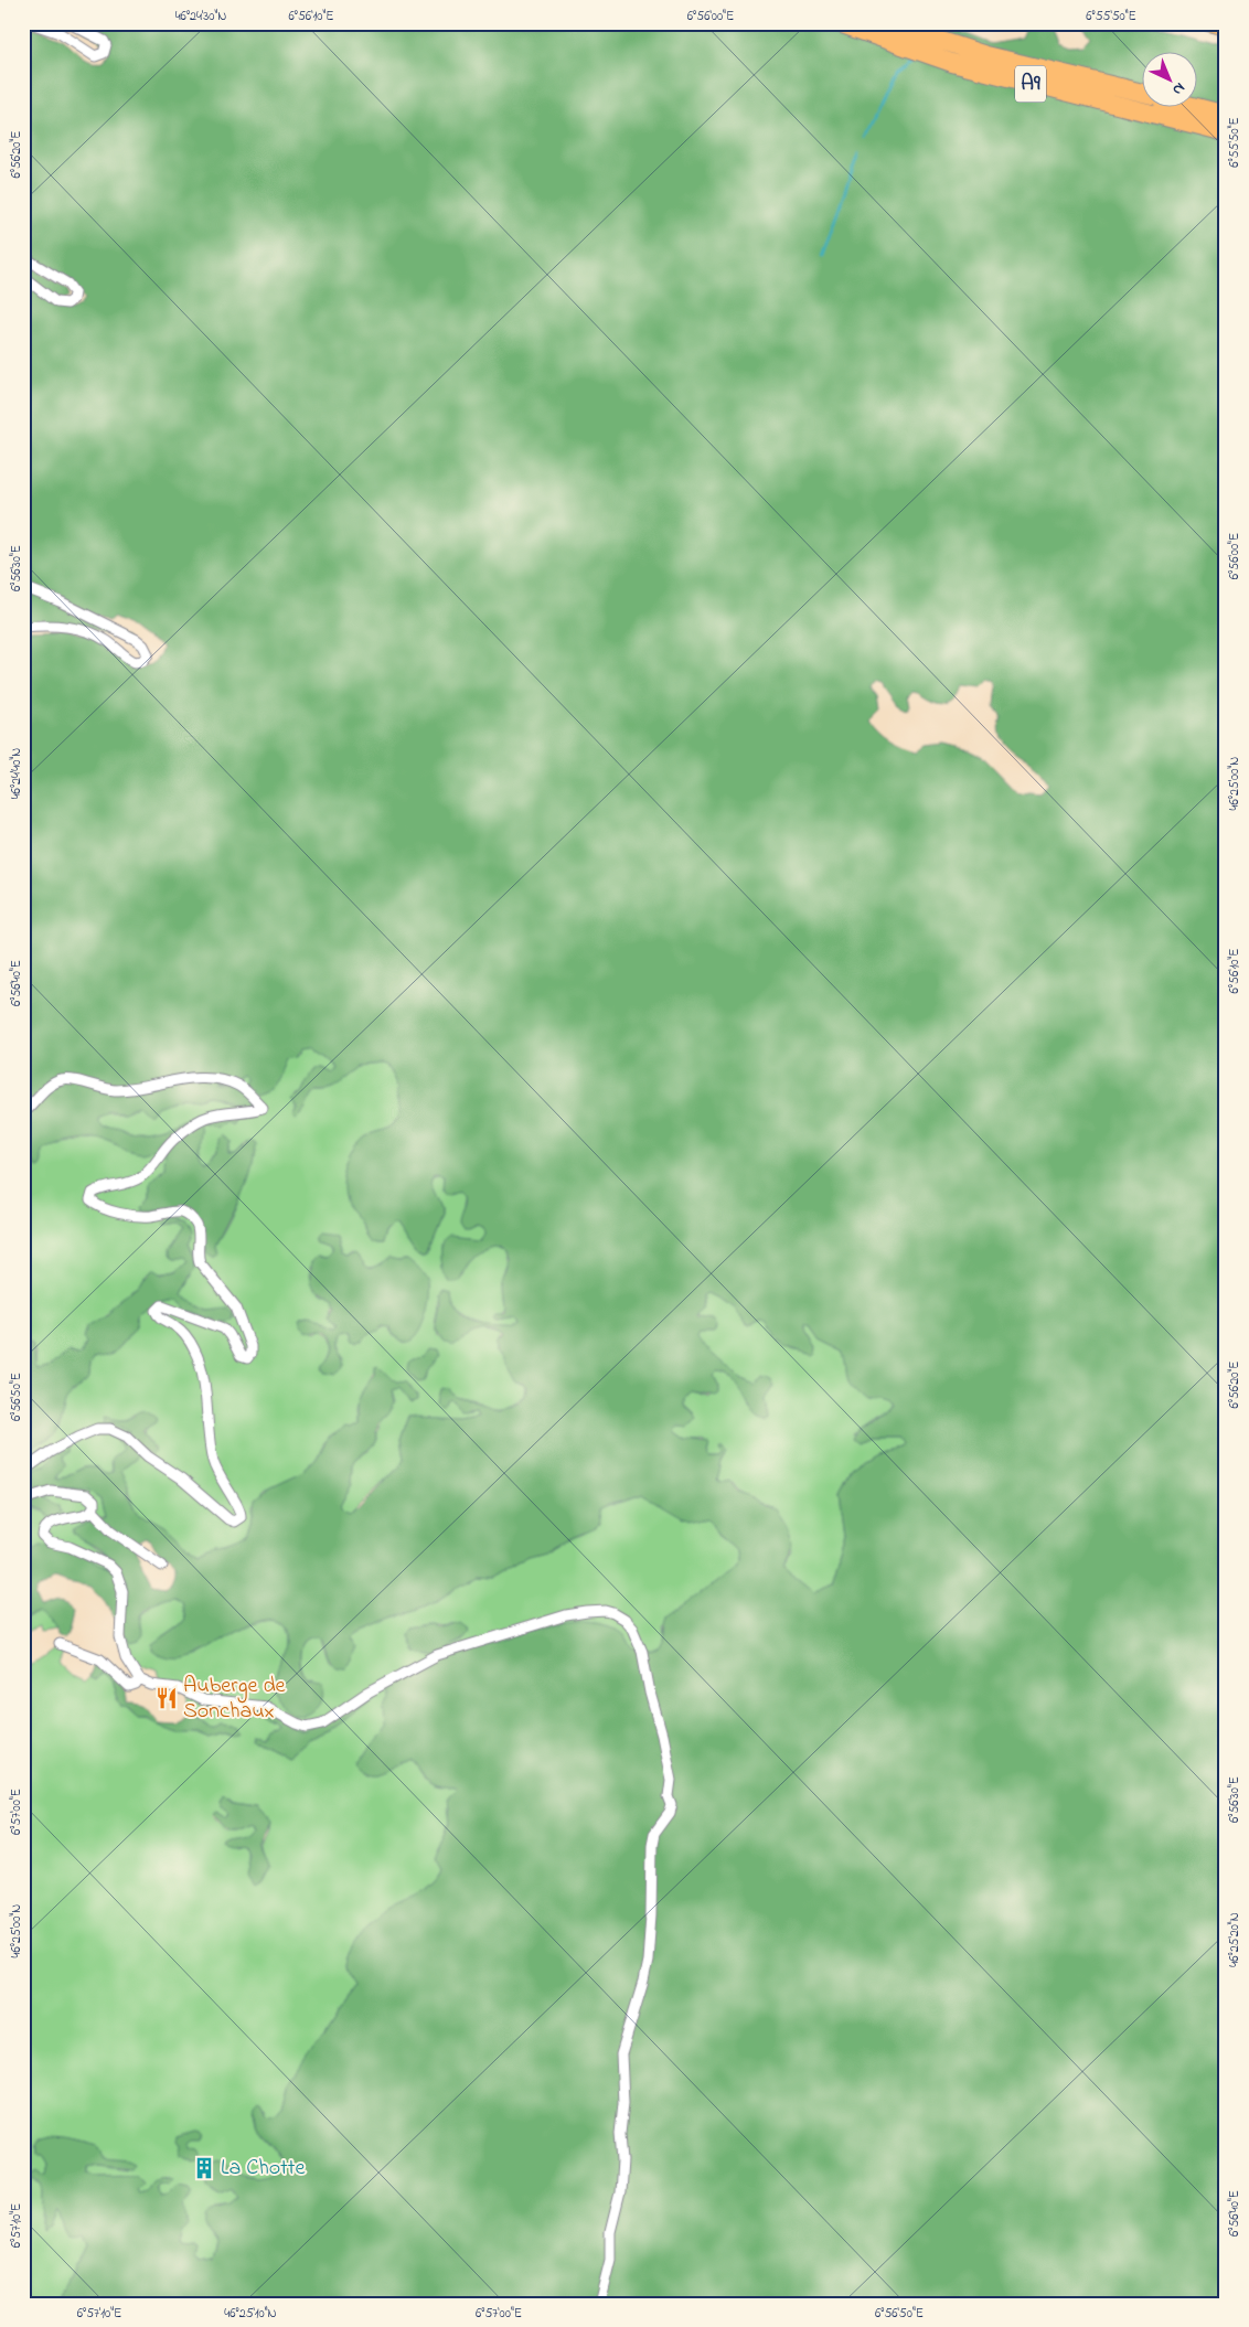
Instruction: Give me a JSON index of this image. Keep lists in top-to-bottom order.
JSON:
{
  "streets": {
    "highway": ["A9"]
  },
  "places": {
    "restaurant": ["Auberge de Sonchaux"],
    "building": ["La Chotte"]
  },
  "north": "bottom right",
  "coordinates": [
    "46°24'30\"N",
    "6°56'10\"E",
    "6°56'00\"E",
    "6°55'50\"E",
    "6°56'20\"E",
    "6°56'30\"E",
    "46°24'40\"N",
    "46°25'00\"N",
    "6°56'40\"E",
    "6°56'50\"E",
    "6°57'00\"E",
    "46°25'20\"N",
    "6°57'10\"E",
    "46°25'10\"N"
  ]
}
